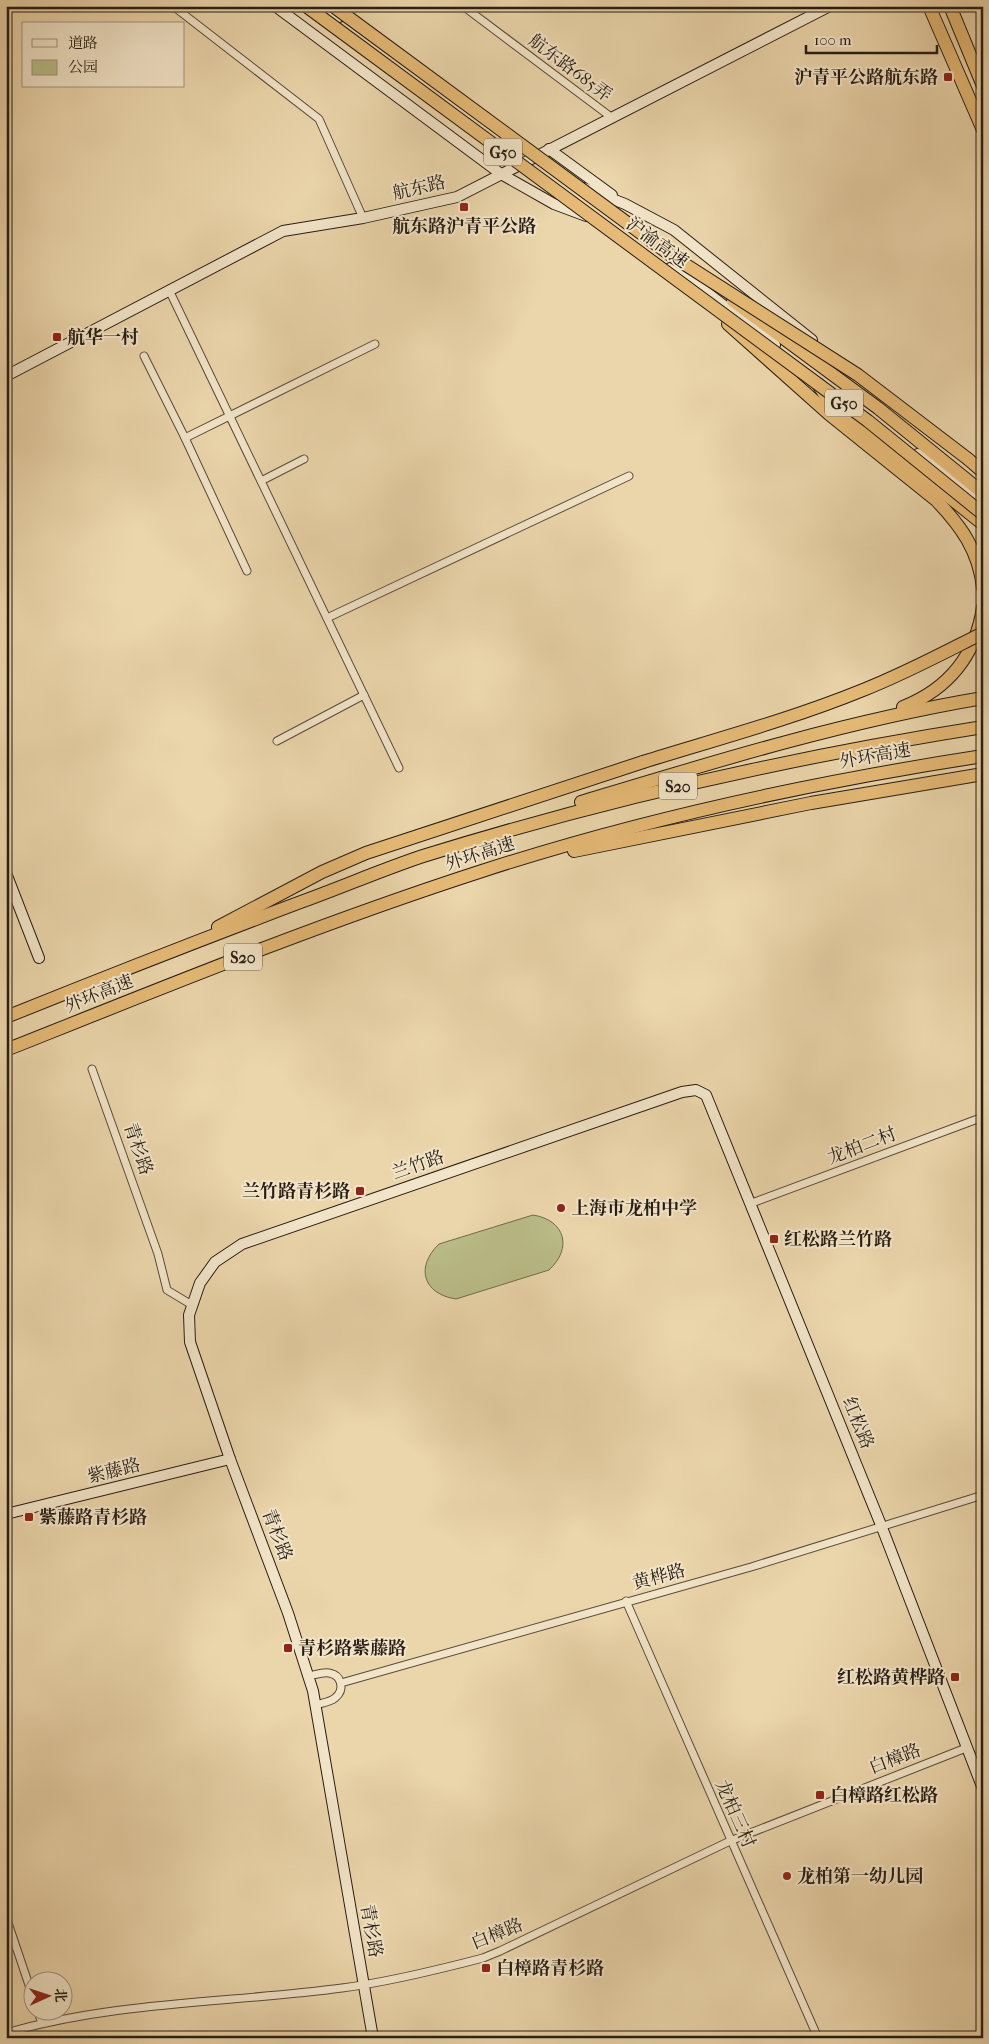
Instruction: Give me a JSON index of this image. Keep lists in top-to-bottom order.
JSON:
{
  "streets": {
    "highway": [
      "G50",
      "沪渝高速",
      "外环高速",
      "S20"
    ],
    "street": [
      "航东路685弄",
      "航东路",
      "龙柏二村",
      "青杉路",
      "兰竹路",
      "红松路",
      "紫藤路",
      "黄桦路",
      "白樟路",
      "龙柏三村"
    ]
  },
  "crossings": [
    ["航东路685弄", "航东路"],
    ["龙柏二村", "红松路"],
    ["青杉路", "兰竹路"],
    ["青杉路", "紫藤路"],
    ["青杉路", "白樟路"],
    ["兰竹路", "红松路"],
    ["红松路", "黄桦路"],
    ["红松路", "白樟路"],
    ["黄桦路", "龙柏三村"],
    ["白樟路", "龙柏三村"]
  ],
  "places": {
    "transit": [
      "沪青平公路航东路",
      "航东路沪青平公路",
      "航华一村",
      "兰竹路青杉路",
      "红松路兰竹路",
      "紫藤路青杉路",
      "青杉路紫藤路",
      "红松路黄桦路",
      "白樟路红松路",
      "白樟路青杉路"
    ],
    "other": ["上海市龙柏中学", "龙柏第一幼儿园"]
  },
  "legend": ["道路", "公园"],
  "scale_bar": "100 m",
  "north": "right"
}
